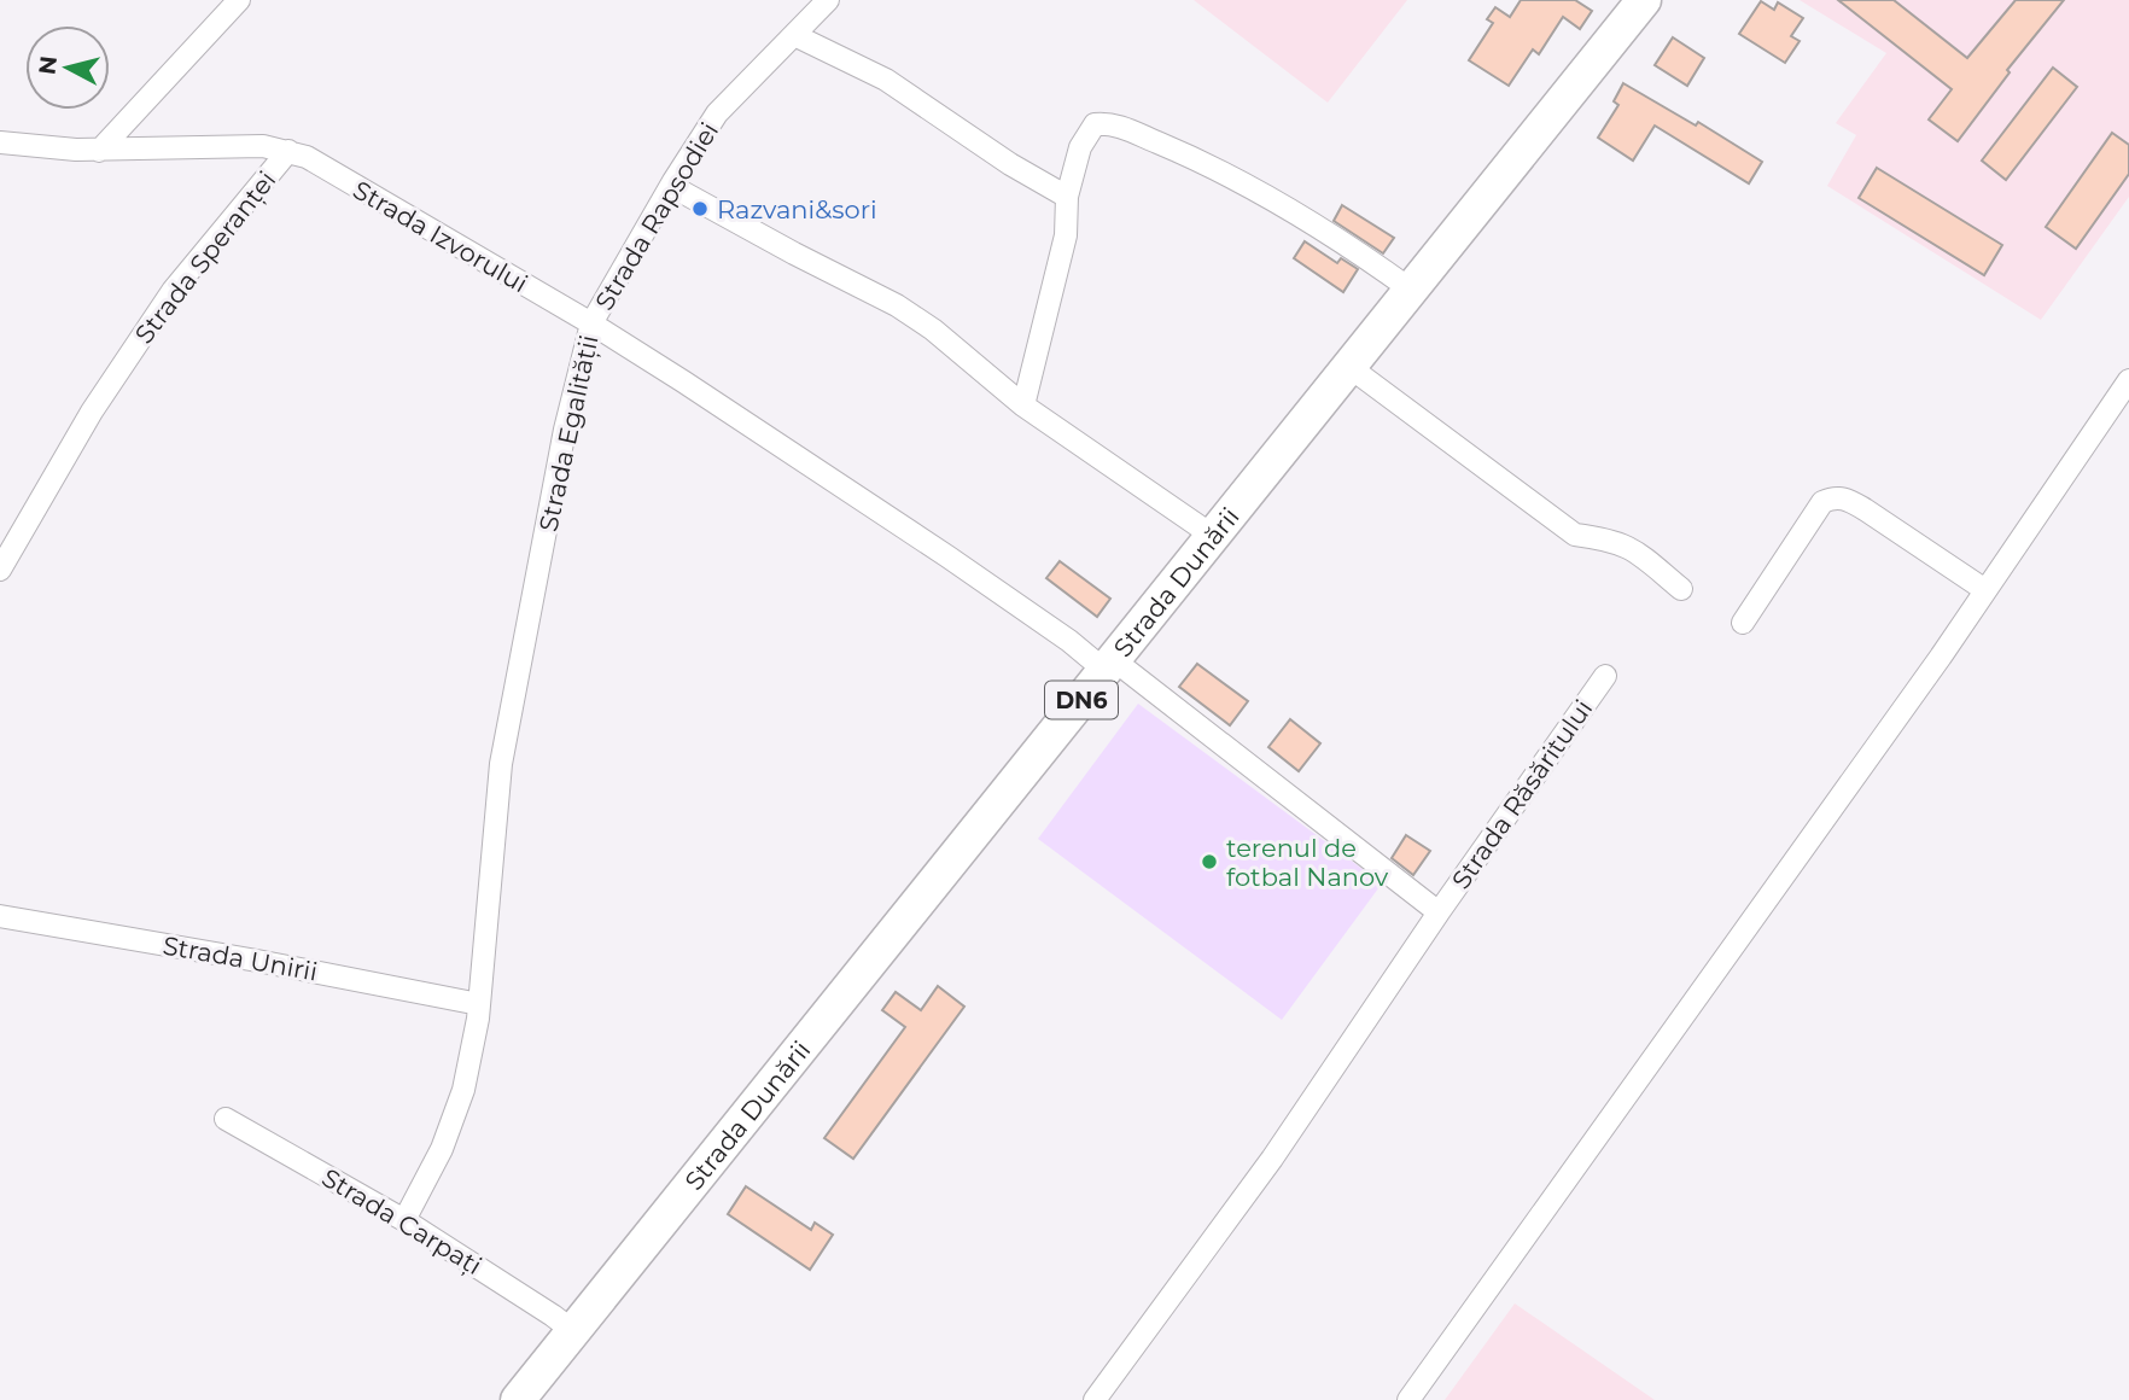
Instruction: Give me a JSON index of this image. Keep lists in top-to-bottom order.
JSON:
{
  "streets": {
    "main road": ["Strada Dunării", "DN6"],
    "street": [
      "Strada Rapsodiei",
      "Strada Izvorului",
      "Strada Speranței",
      "Strada Egalității",
      "Strada Răsăritului",
      "Strada Unirii",
      "Strada Carpați"
    ]
  },
  "crossings": [
    ["Strada Rapsodiei", "Strada Izvorului"],
    ["Strada Rapsodiei", "Strada Egalității"],
    ["Strada Izvorului", "Strada Speranței"],
    ["Strada Izvorului", "Strada Egalității"],
    ["Strada Egalității", "Strada Dunării"],
    ["Strada Egalității", "Strada Răsăritului"],
    ["Strada Egalității", "Strada Unirii"],
    ["Strada Egalității", "Strada Carpați"],
    ["Strada Dunării", "Strada Răsăritului"],
    ["Strada Dunării", "Strada Carpați"]
  ],
  "places": ["Razvani&sori", "terenul de fotbal Nanov"],
  "north": "left"
}
